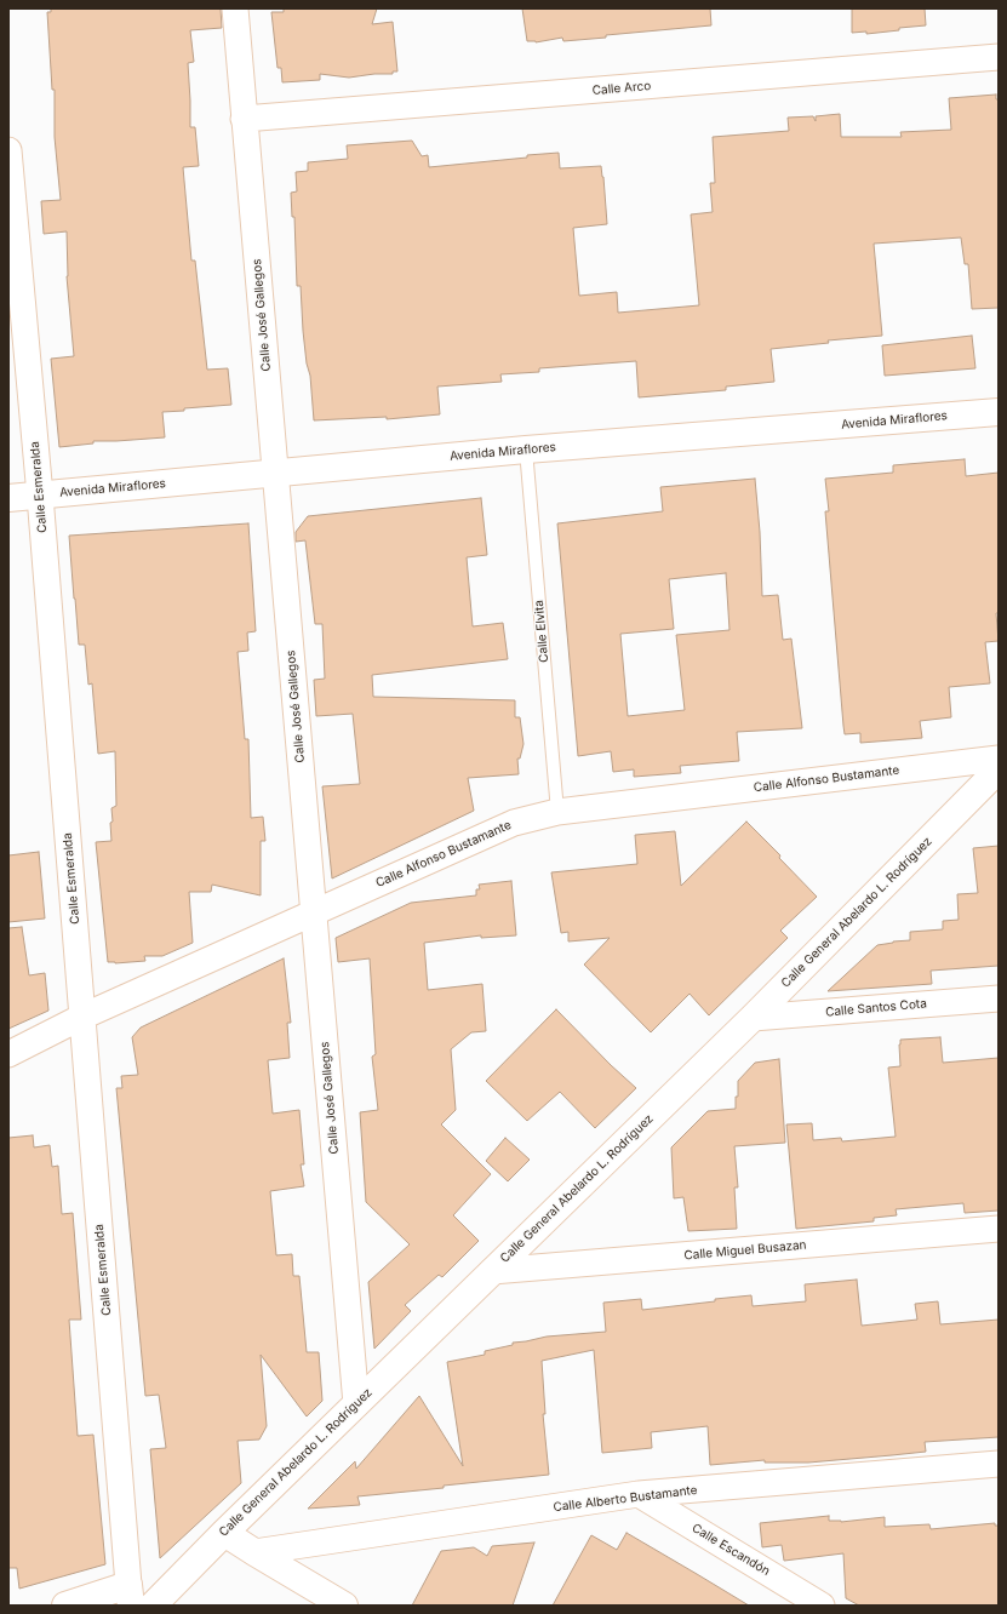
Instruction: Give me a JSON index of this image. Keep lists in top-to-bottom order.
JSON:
{
  "streets": {
    "main road": ["Avenida Miraflores", "Calle General Abelardo L. Rodríguez"],
    "street": [
      "Calle Arco",
      "Calle José Gallegos",
      "Calle Esmeralda",
      "Calle Alfonso Bustamante",
      "Calle Santos Cota",
      "Calle Miguel Busazan",
      "Calle Alberto Bustamante",
      "Calle Escandón"
    ],
    "lane": ["Calle Elvita"]
  },
  "crossings": [
    ["Calle Arco", "Calle José Gallegos"],
    ["Calle José Gallegos", "Avenida Miraflores"],
    ["Calle José Gallegos", "Calle Alfonso Bustamante"],
    ["Calle José Gallegos", "Calle General Abelardo L. Rodríguez"],
    ["Avenida Miraflores", "Calle Esmeralda"],
    ["Avenida Miraflores", "Calle Elvita"],
    ["Calle Esmeralda", "Calle Alfonso Bustamante"],
    ["Calle Elvita", "Calle Alfonso Bustamante"],
    ["Calle General Abelardo L. Rodríguez", "Calle Santos Cota"],
    ["Calle General Abelardo L. Rodríguez", "Calle Miguel Busazan"],
    ["Calle Alberto Bustamante", "Calle Escandón"]
  ]
}
